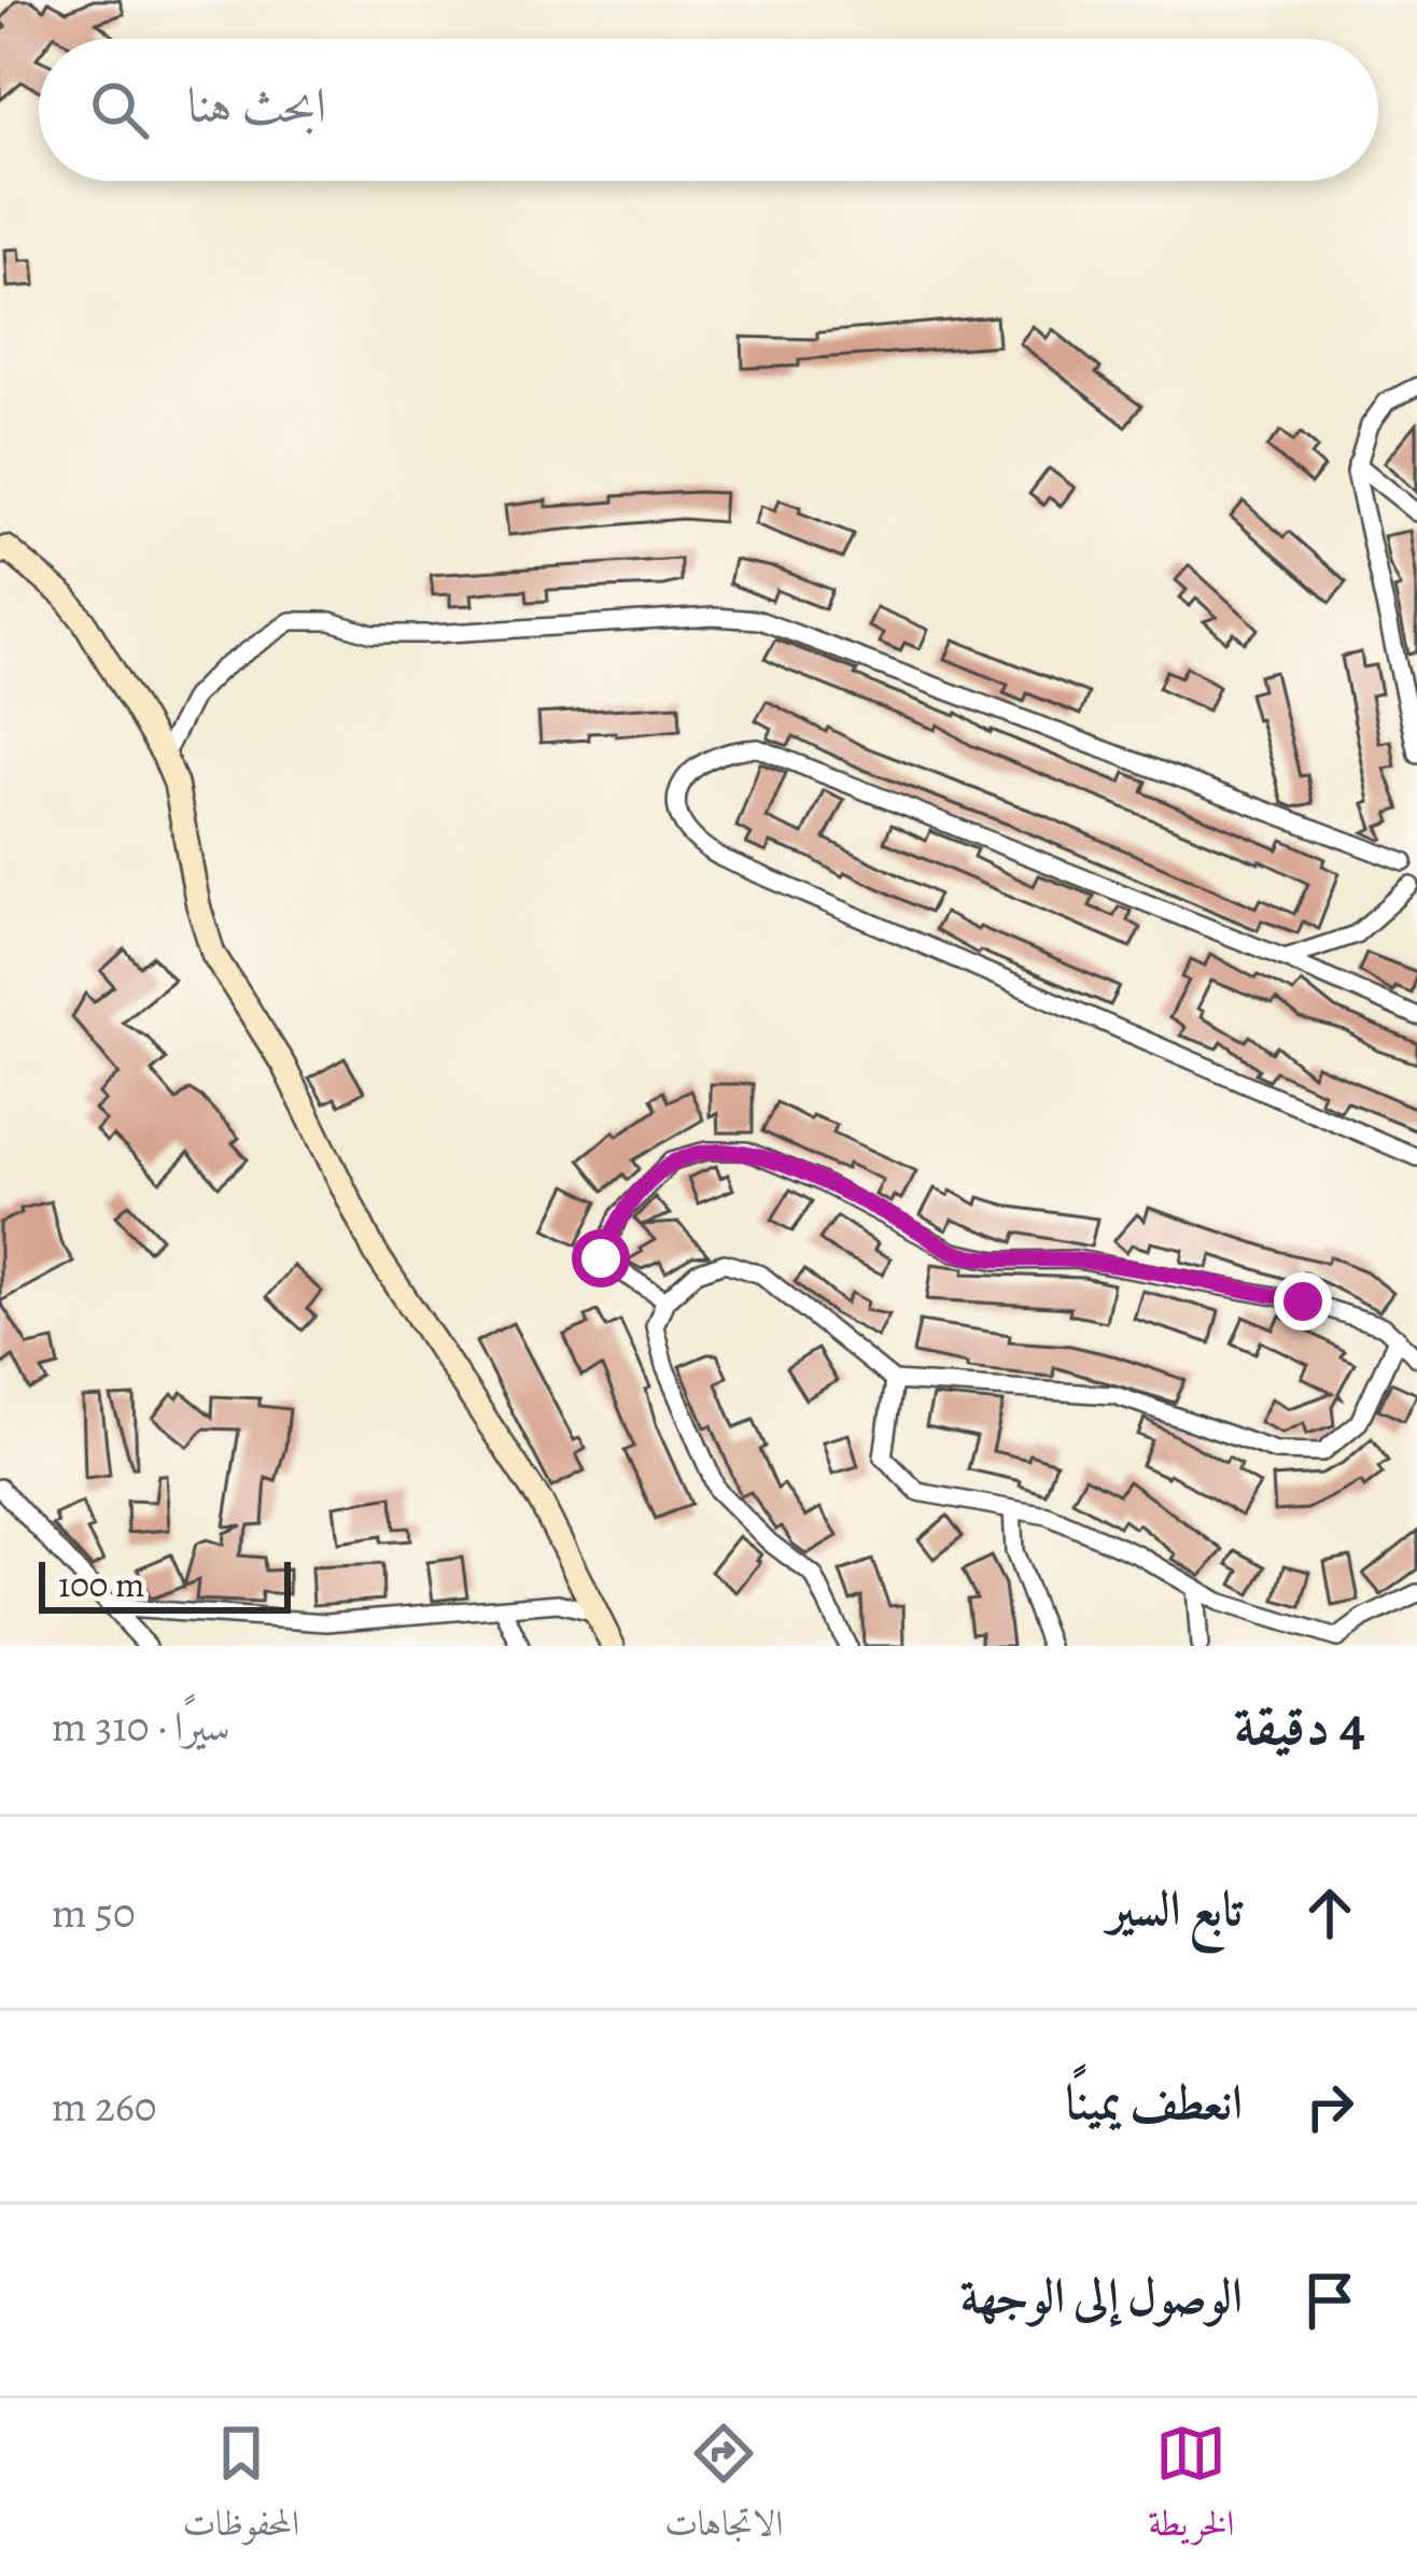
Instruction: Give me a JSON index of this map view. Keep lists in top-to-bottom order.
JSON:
{
  "scale_bar": "100 m",
  "page": {
    "search": "ابحث هنا",
    "scale": "100 m",
    "heading": ["4 دقيقة", "سيرًا · 310 m"],
    "list": [
      ["تابع السير", "50 m"],
      ["انعطف يمينًا", "260 m"],
      "الوصول إلى الوجهة"
    ],
    "nav": ["الخريطة", "الاتجاهات", "المحفوظات"]
  }
}
